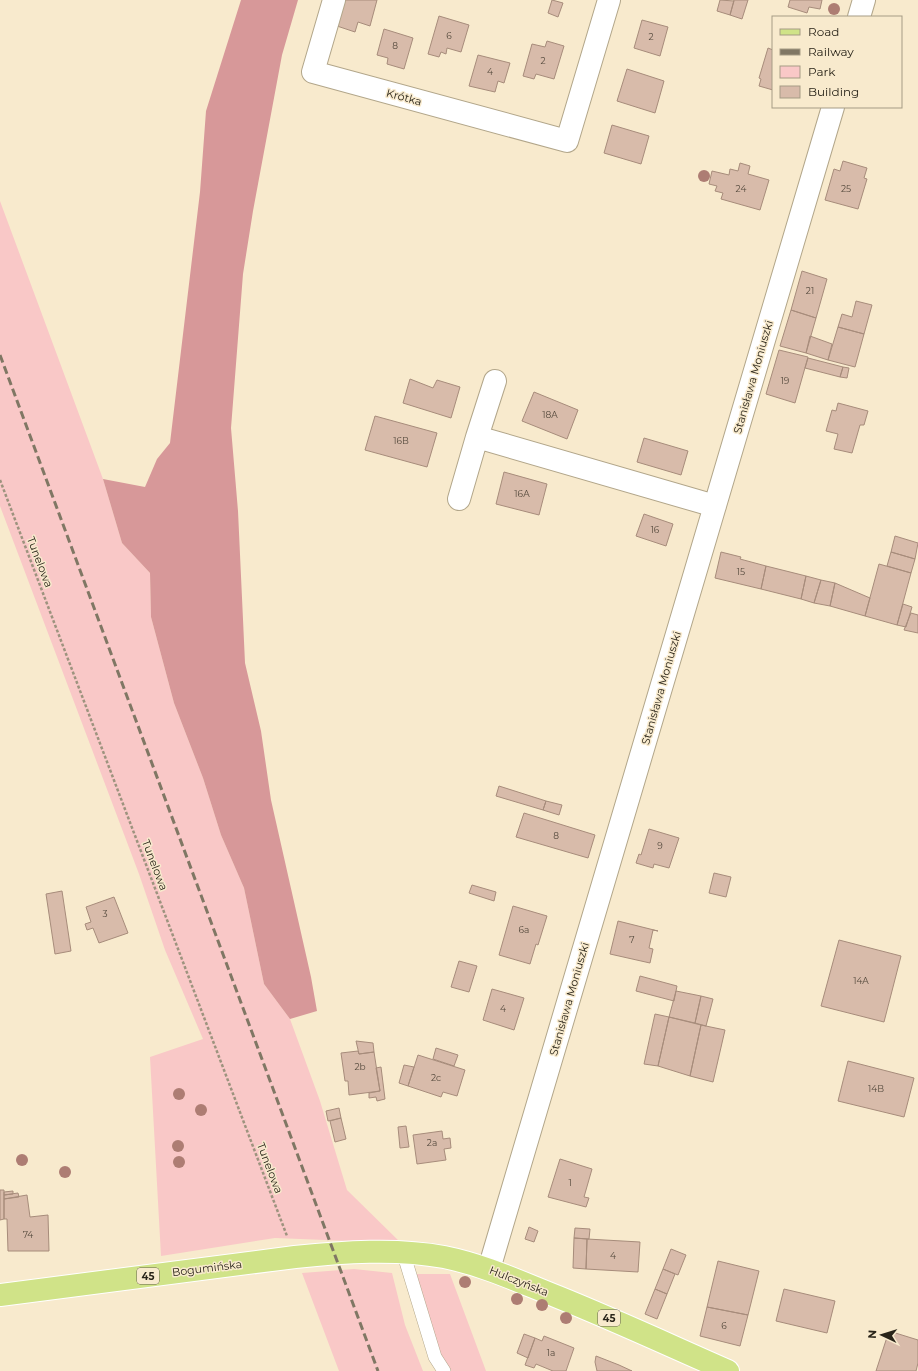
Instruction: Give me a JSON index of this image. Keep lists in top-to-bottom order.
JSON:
{
  "streets": {
    "main road": ["Bogumińska", "45", "Hulczyńska"],
    "street": ["Krótka", "Stanisława Moniuszki"],
    "path": ["Tunelowa"]
  },
  "crossings": [
    ["Stanisława Moniuszki", "Hulczyńska"],
    ["Tunelowa", "Bogumińska"],
    ["Tunelowa", "Hulczyńska"],
    ["Bogumińska", "Hulczyńska"]
  ],
  "house_numbers": [
    "6",
    "2",
    "8",
    "2",
    "4",
    "24",
    "25",
    "21",
    "19",
    "18A",
    "16B",
    "16A",
    "16",
    "15",
    "8",
    "9",
    "3",
    "6a",
    "7",
    "14A",
    "4",
    "2b",
    "2c",
    "14B",
    "2a",
    "1",
    "74",
    "4",
    "6",
    "1a"
  ],
  "legend": [
    "Road",
    "Railway",
    "Park",
    "Building"
  ],
  "north": "left"
}
